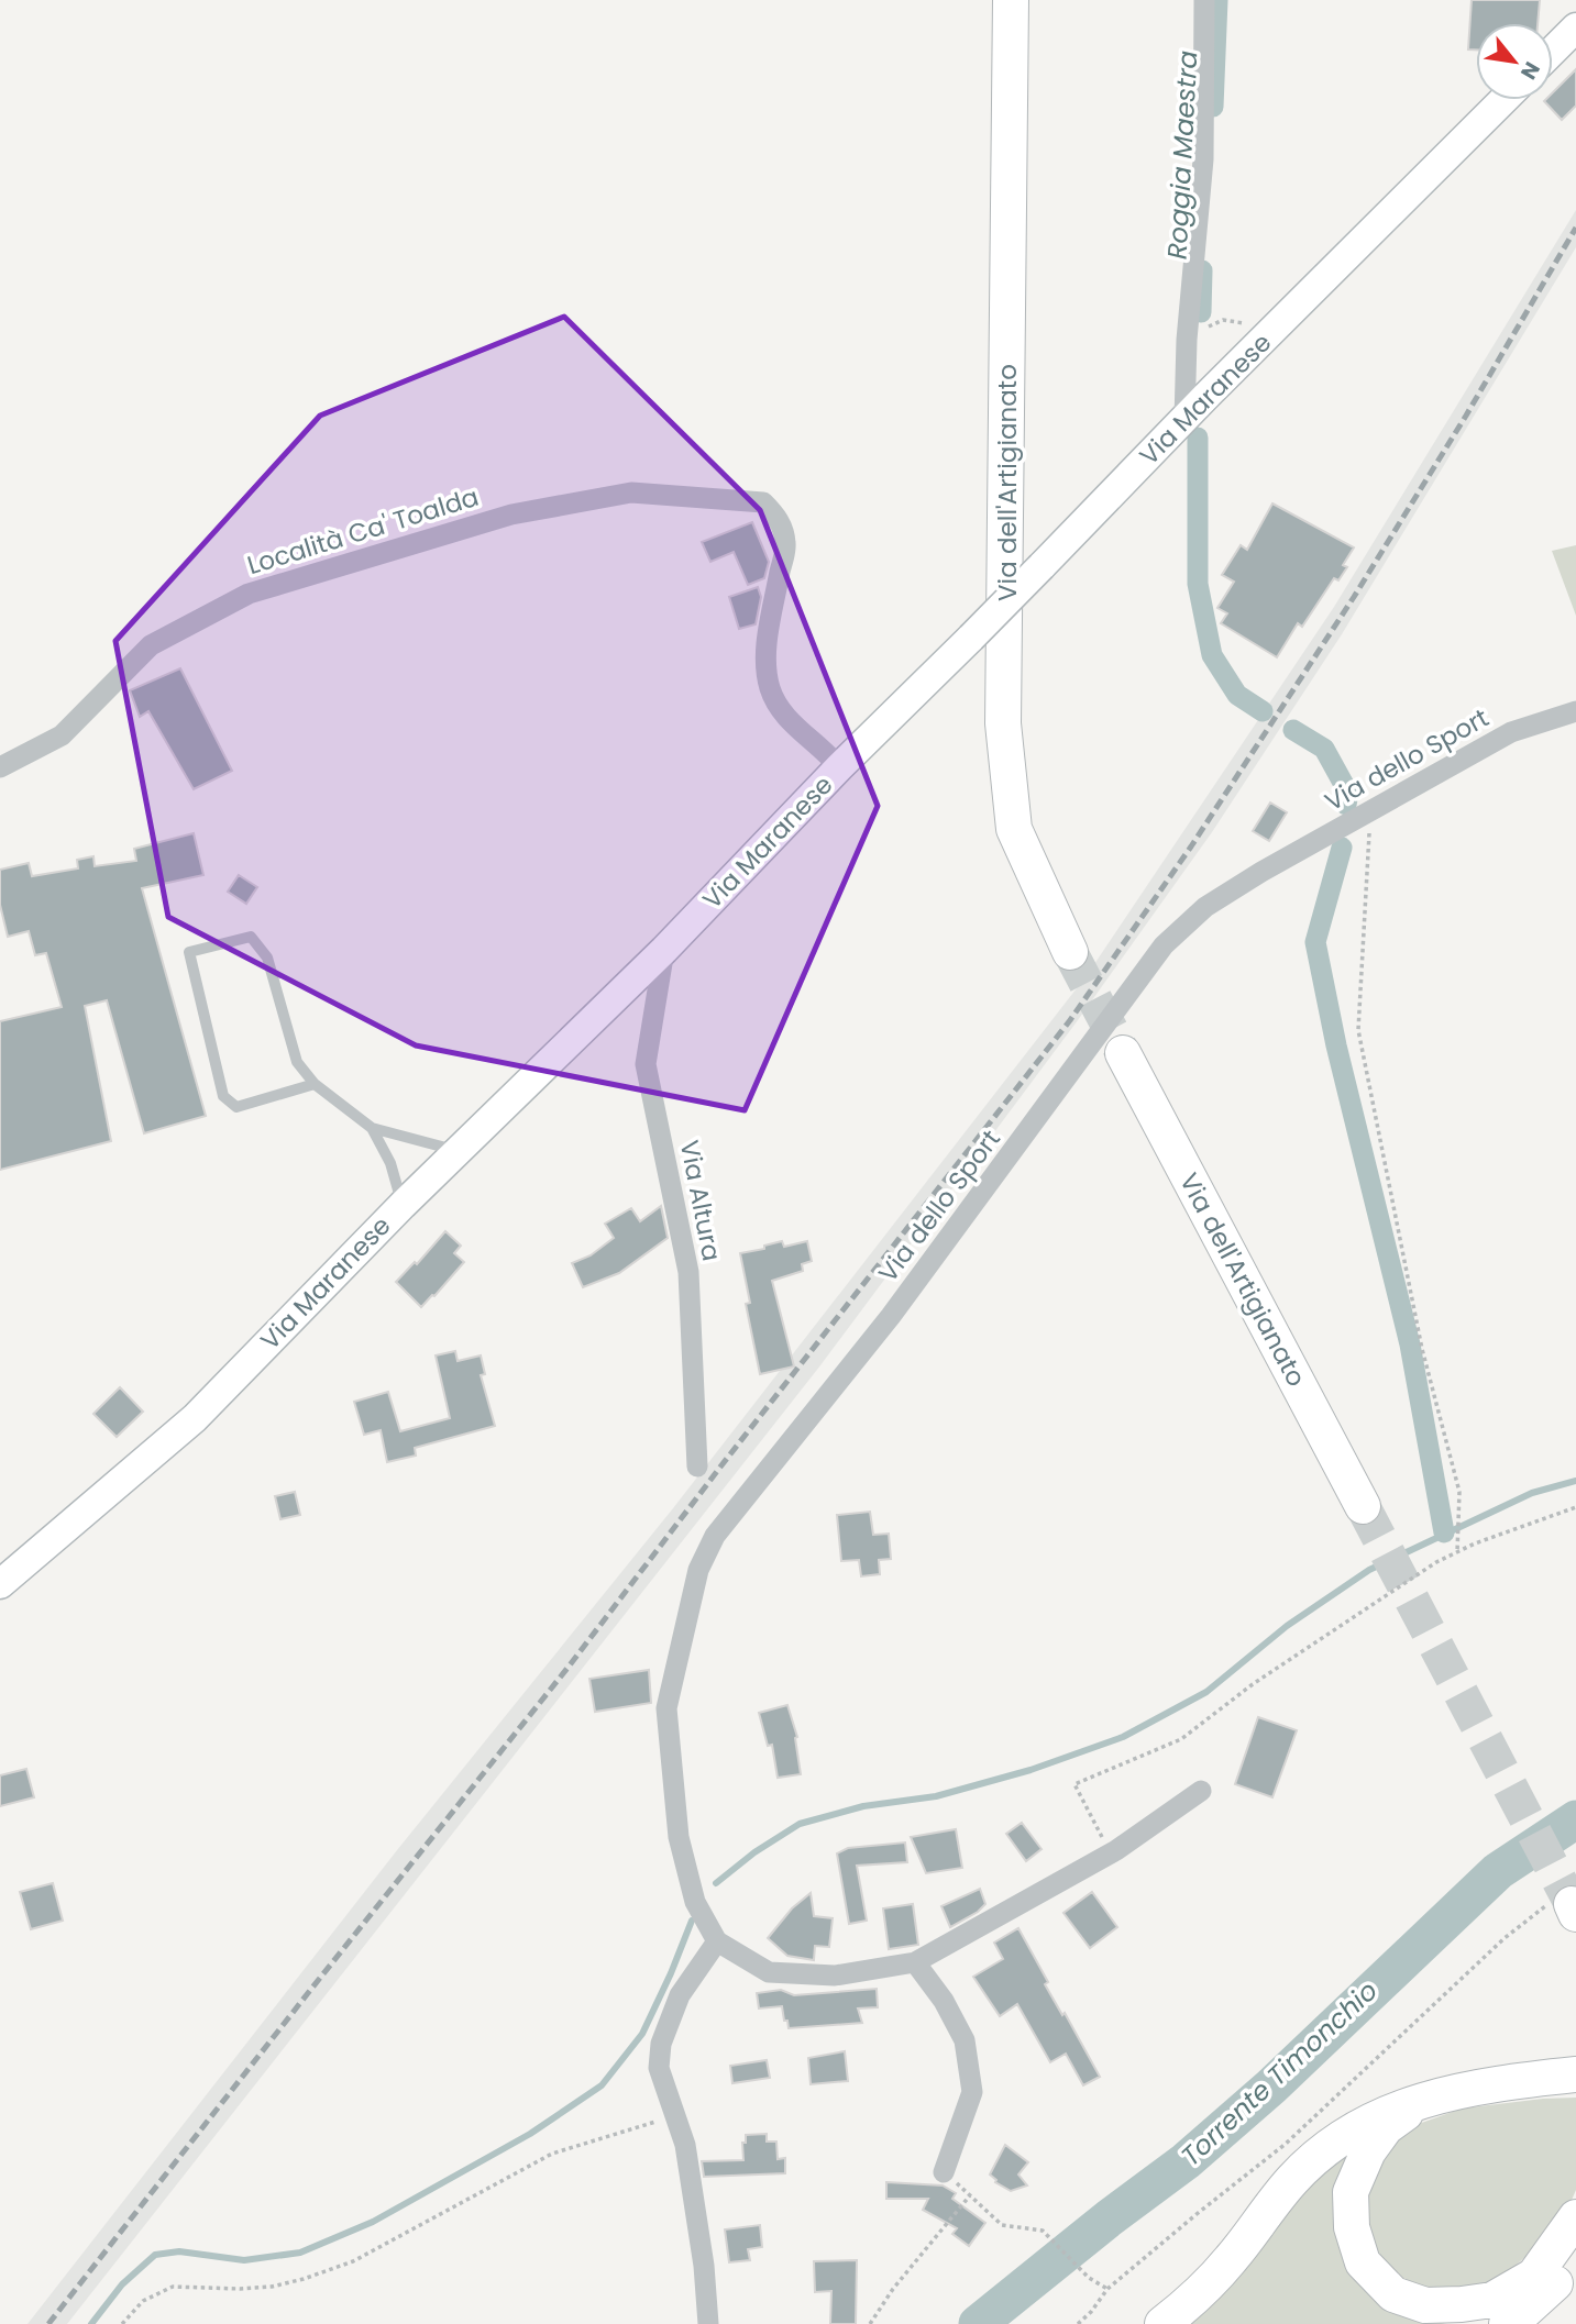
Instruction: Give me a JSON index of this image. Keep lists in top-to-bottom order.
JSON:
{
  "streets": {
    "highway": ["Via dell'Artigianato"],
    "main road": ["Via Maranese"],
    "street": ["Località Ca' Toalda", "Via dello Sport", "Via Altura"]
  },
  "crossings": [
    ["Via Maranese", "Località Ca' Toalda"],
    ["Via Maranese", "Via Altura"]
  ],
  "water": ["Roggia Maestra", "Torrente Timonchio"],
  "north": "bottom right"
}
